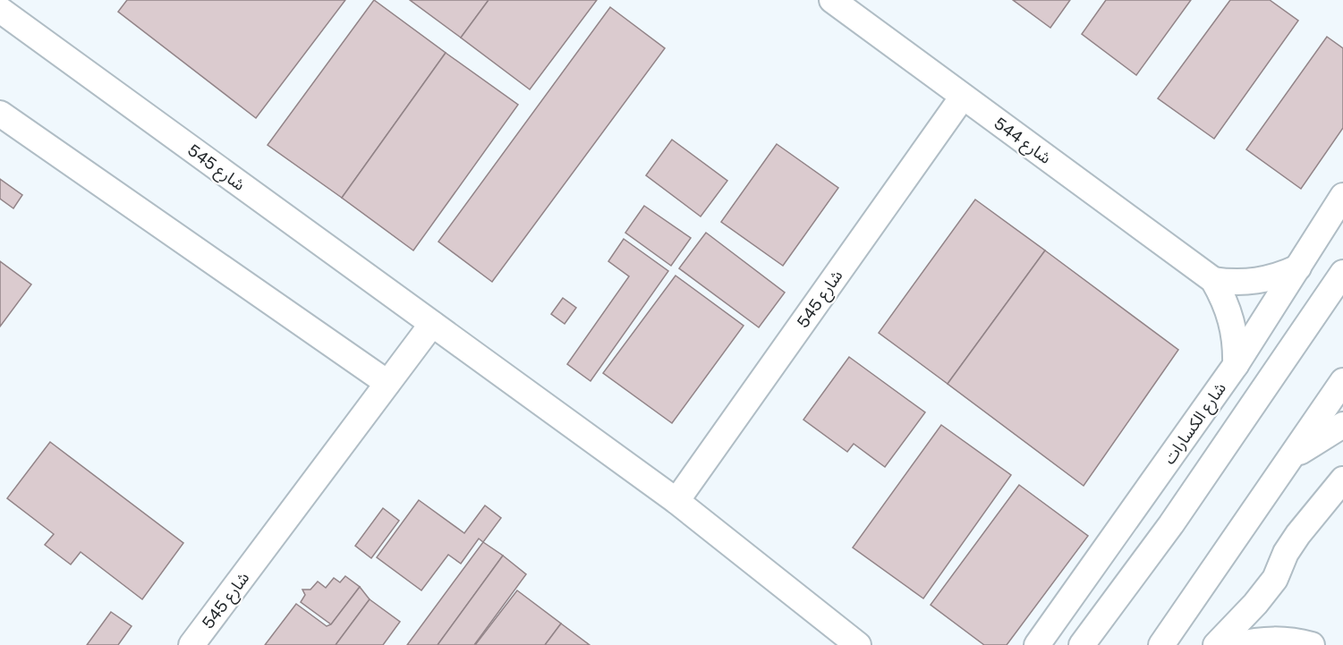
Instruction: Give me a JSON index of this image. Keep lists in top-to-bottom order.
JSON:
{
  "streets": {
    "street": ["شارع 544", "شارع 545", "شارع الكسارات"]
  },
  "crossings": [
    ["شارع 544", "شارع 545"],
    ["شارع 544", "شارع الكسارات"]
  ]
}
